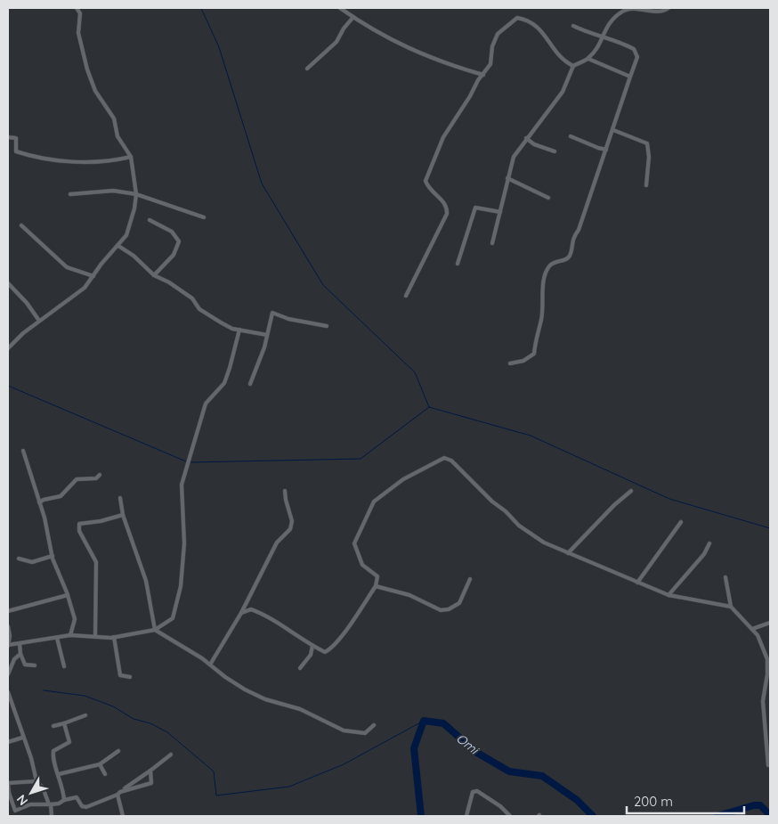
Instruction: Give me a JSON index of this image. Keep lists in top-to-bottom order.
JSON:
{
  "water": ["Omi"],
  "scale_bar": "200 m",
  "north": "bottom left"
}
